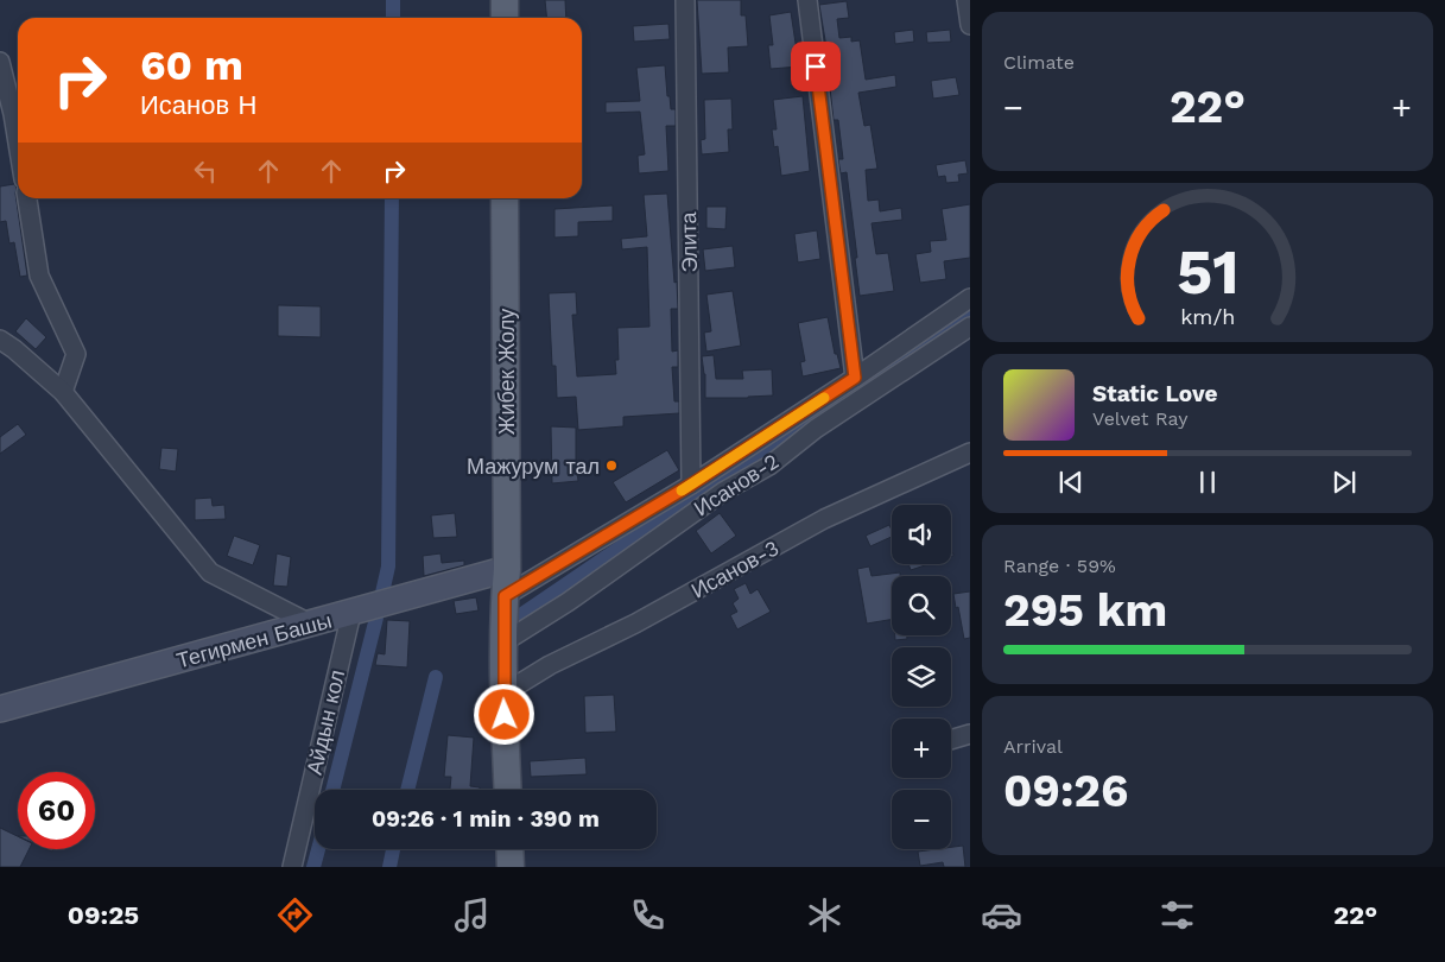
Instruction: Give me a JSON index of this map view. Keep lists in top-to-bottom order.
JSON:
{
  "streets": {
    "main road": ["Жибек Жолу"],
    "street": [
      "Элита",
      "Исанов-2",
      "Исанов-3",
      "Тегирмен Башы",
      "Айдын кол"
    ]
  },
  "crossings": [
    ["Жибек Жолу", "Исанов-2"],
    ["Жибек Жолу", "Исанов-3"],
    ["Жибек Жолу", "Тегирмен Башы"],
    ["Тегирмен Башы", "Айдын кол"]
  ],
  "places": ["Мажурум тал"],
  "page": {
    "tile": [
      "Climate",
      ["Range · 59%", "295 km"],
      ["Arrival", "09:26"]
    ],
    "turn": ["60 m", "Исанов Н"],
    "heat": ["−", "22°", "+"],
    "song": ["Static Love", "Velvet Ray"],
    "map_buttons": ["+", "−"],
    "limit": "60",
    "trip": "09:26 · 1 min · 390 m",
    "tabs": ["09:25", "22°"],
    "gauge": ["51", "km/h"]
  }
}
